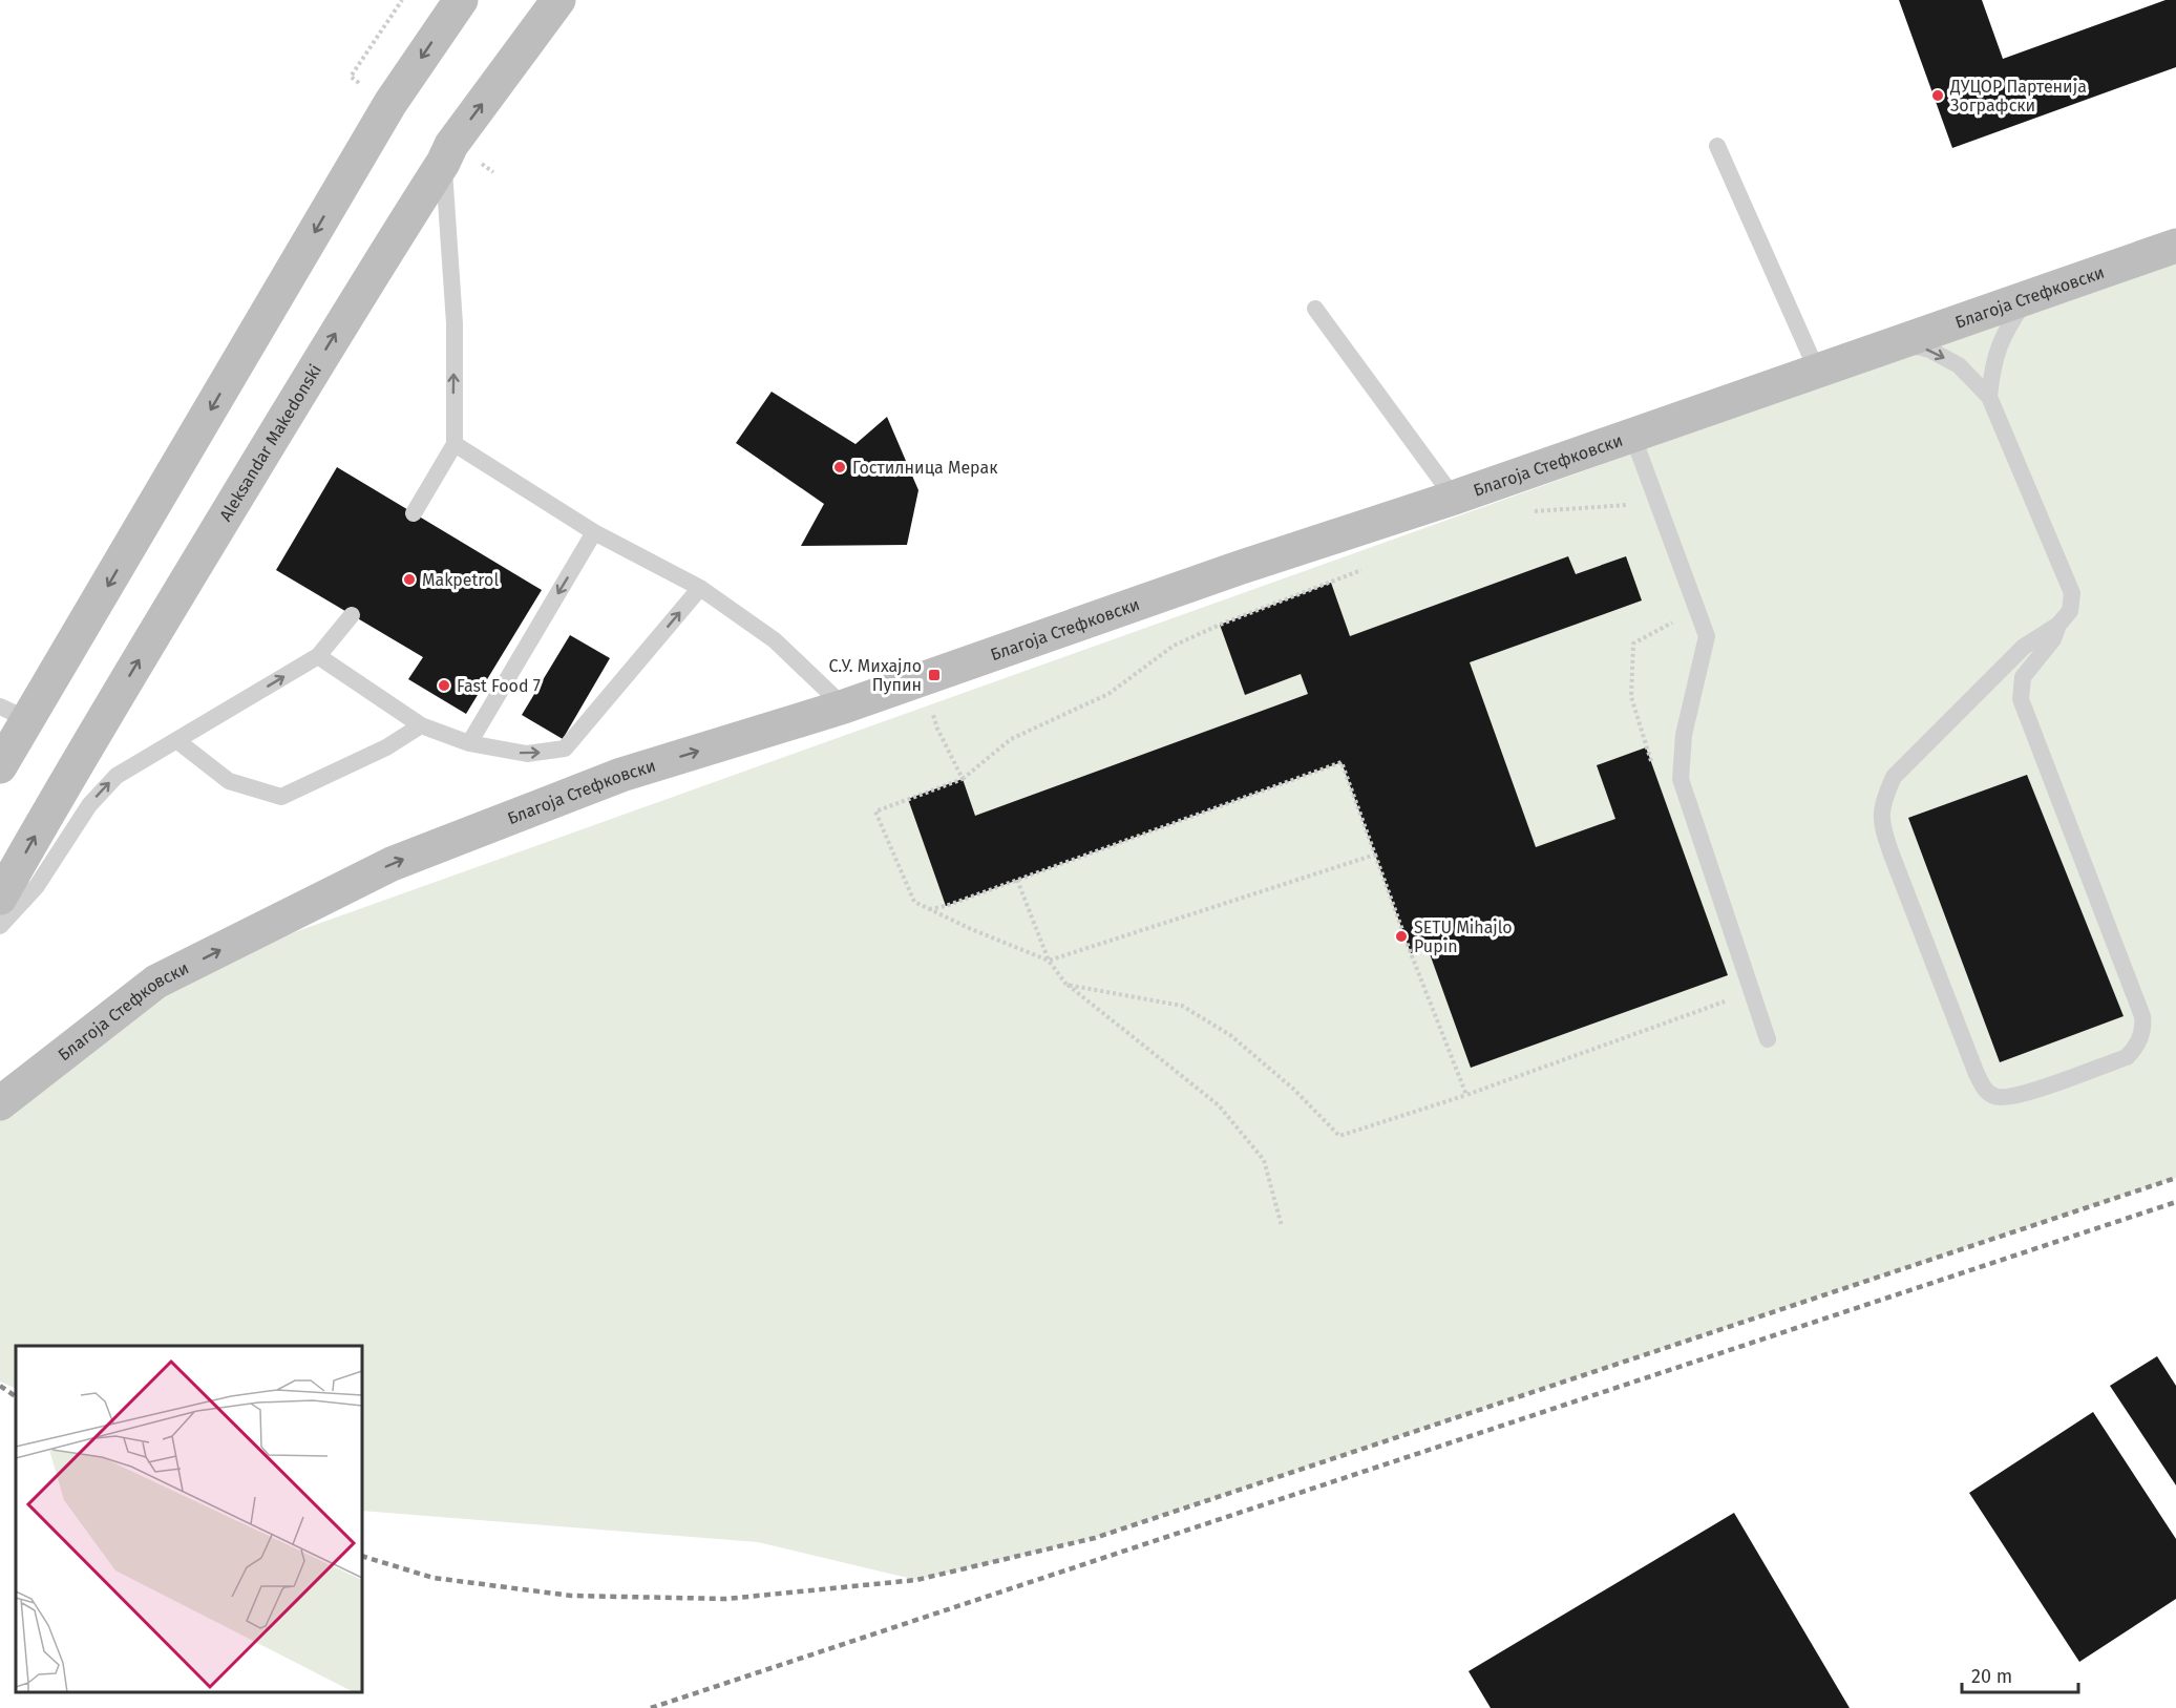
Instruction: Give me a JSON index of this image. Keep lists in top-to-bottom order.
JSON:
{
  "streets": {
    "street": ["Благоја Стефковски", "Aleksandar Makedonski"]
  },
  "one_way": ["Благоја Стефковски"],
  "places": {
    "other": [
      "ДУЦОР Партенија Зографски",
      "Гостилница Мерак",
      "Makpetrol",
      "Fast Food 7",
      "SETU Mihajlo Pupin"
    ],
    "transit": ["С.У. Михајло Пупин"]
  },
  "scale_bar": "20 m"
}
